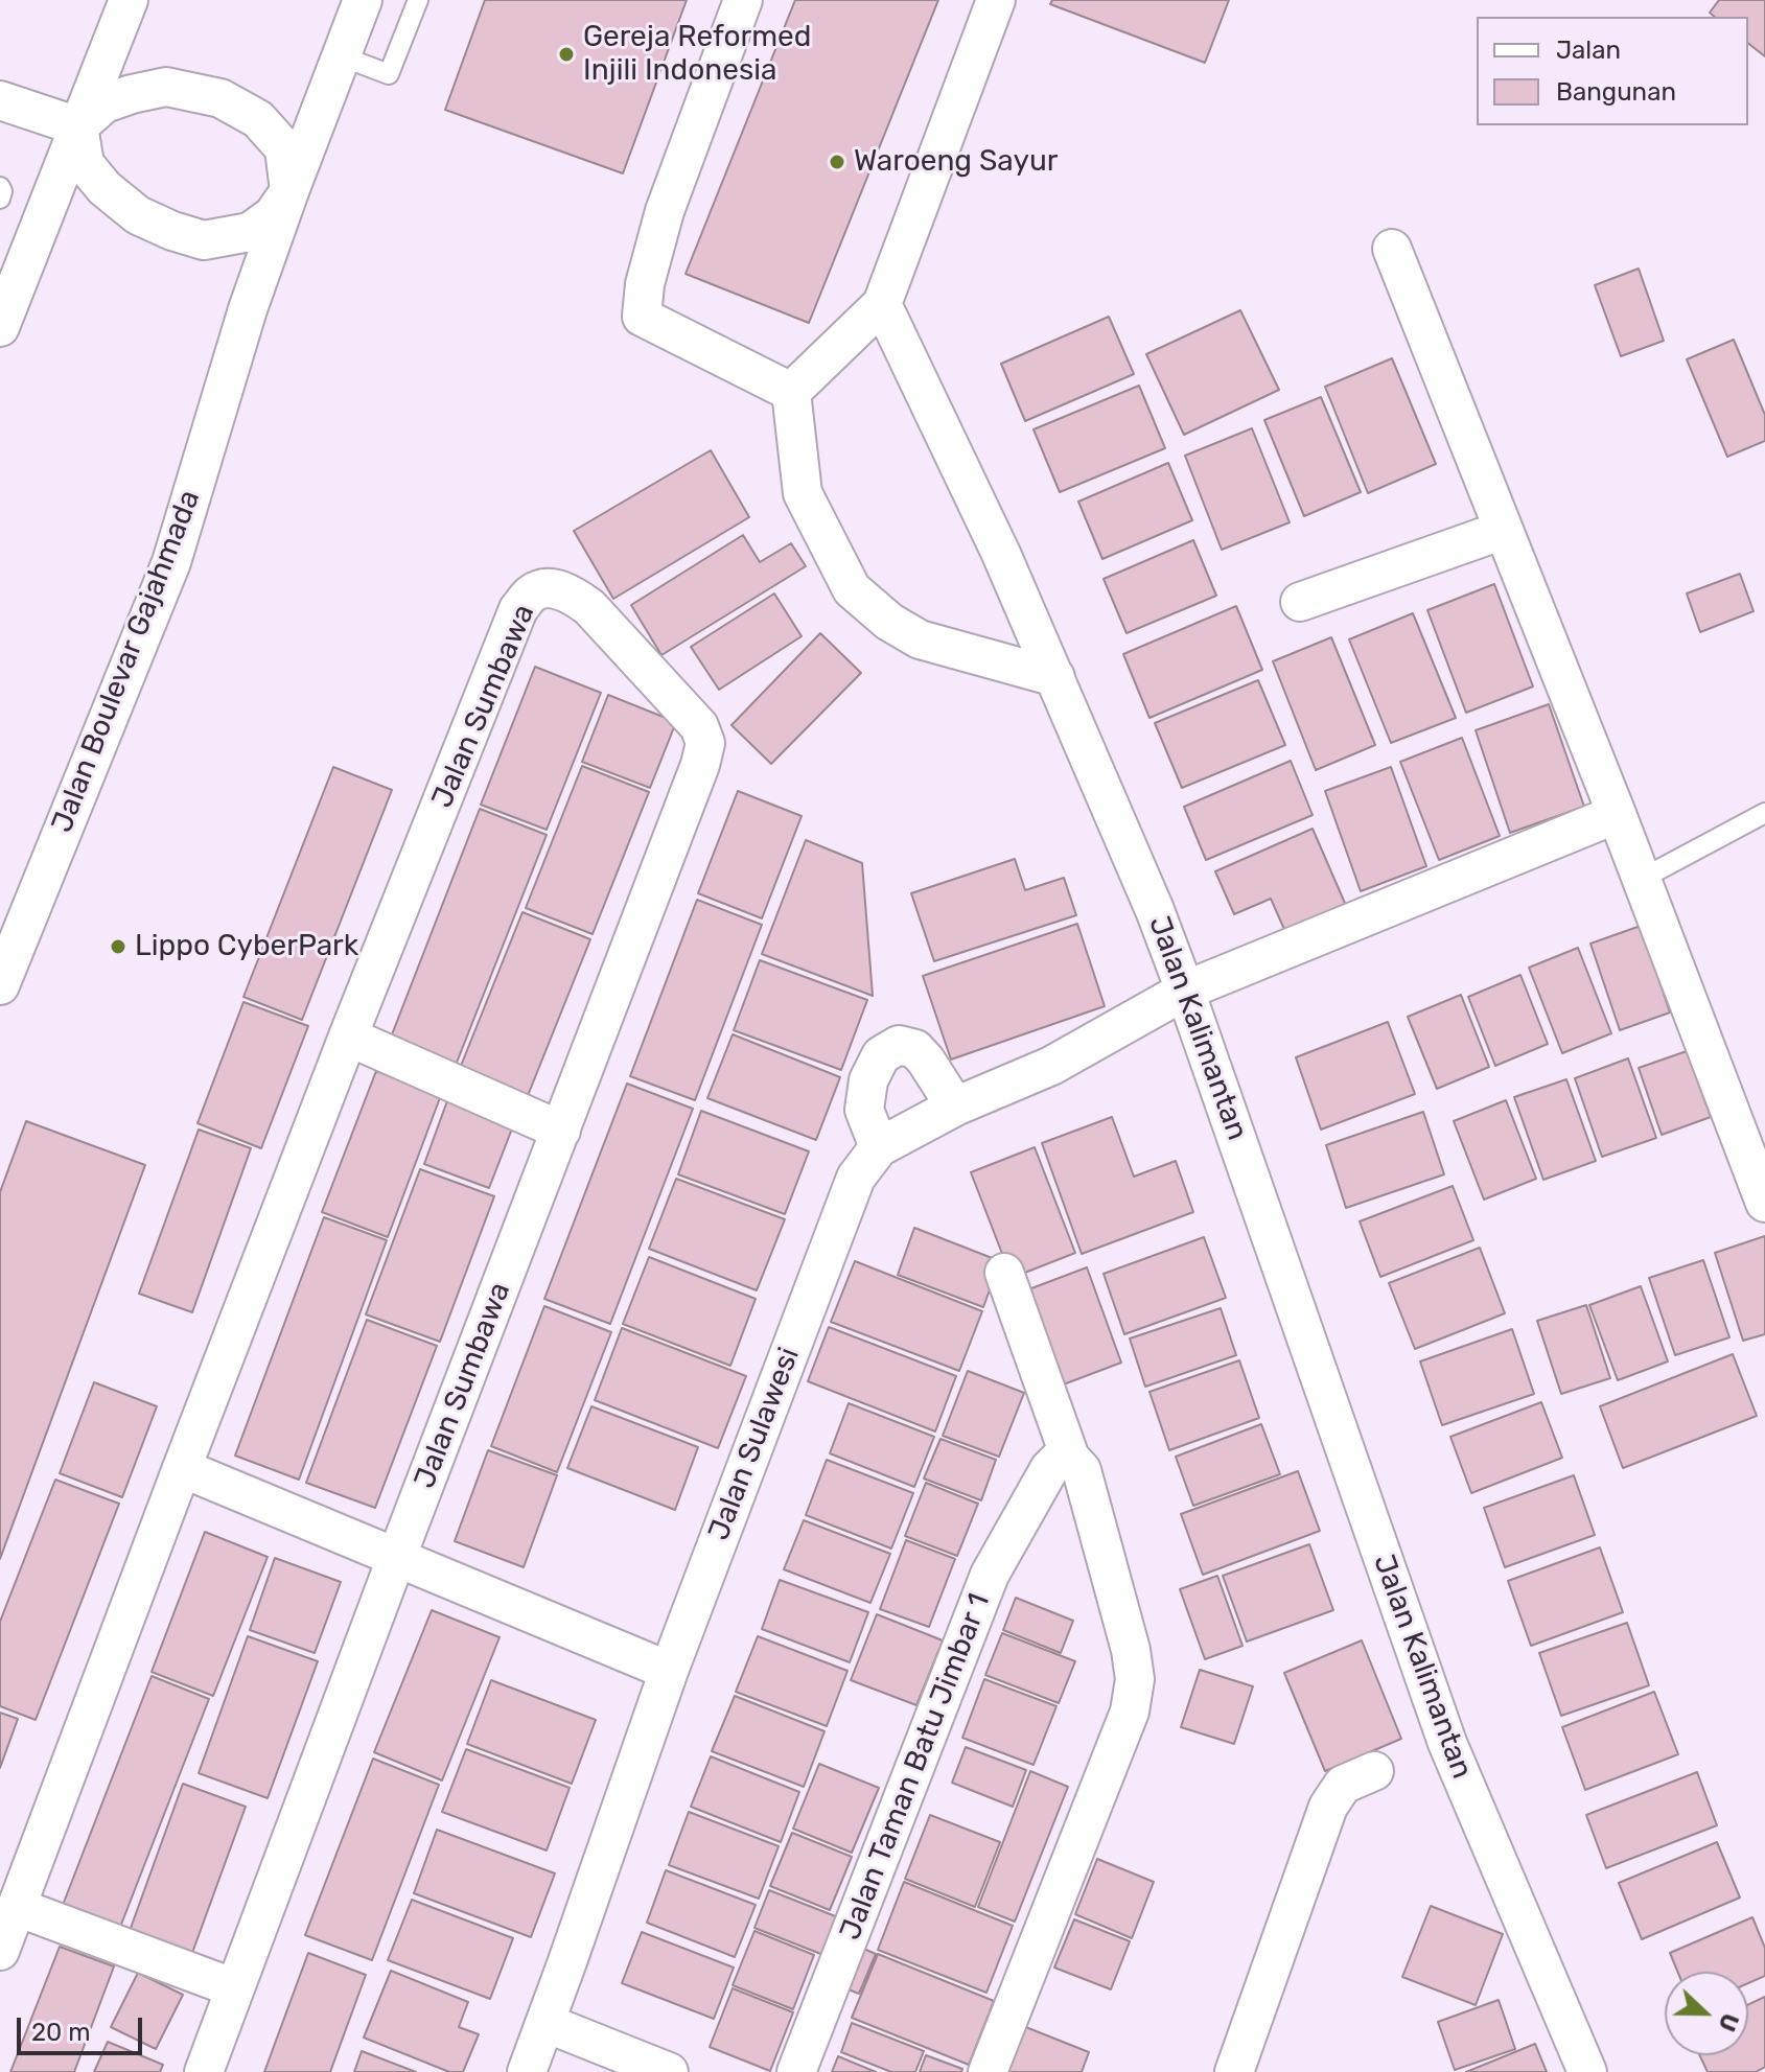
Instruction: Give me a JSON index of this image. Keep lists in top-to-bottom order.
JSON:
{
  "streets": {
    "street": [
      "Jalan Boulevar Gajahmada",
      "Jalan Sumbawa",
      "Jalan Kalimantan",
      "Jalan Sulawesi",
      "Jalan Taman Batu Jimbar 1"
    ]
  },
  "crossings": [
    ["Jalan Kalimantan", "Jalan Sulawesi"]
  ],
  "places": ["Gereja Reformed Injili Indonesia", "Waroeng Sayur", "Lippo CyberPark"],
  "legend": ["Jalan", "Bangunan"],
  "scale_bar": "20 m",
  "north": "right"
}
